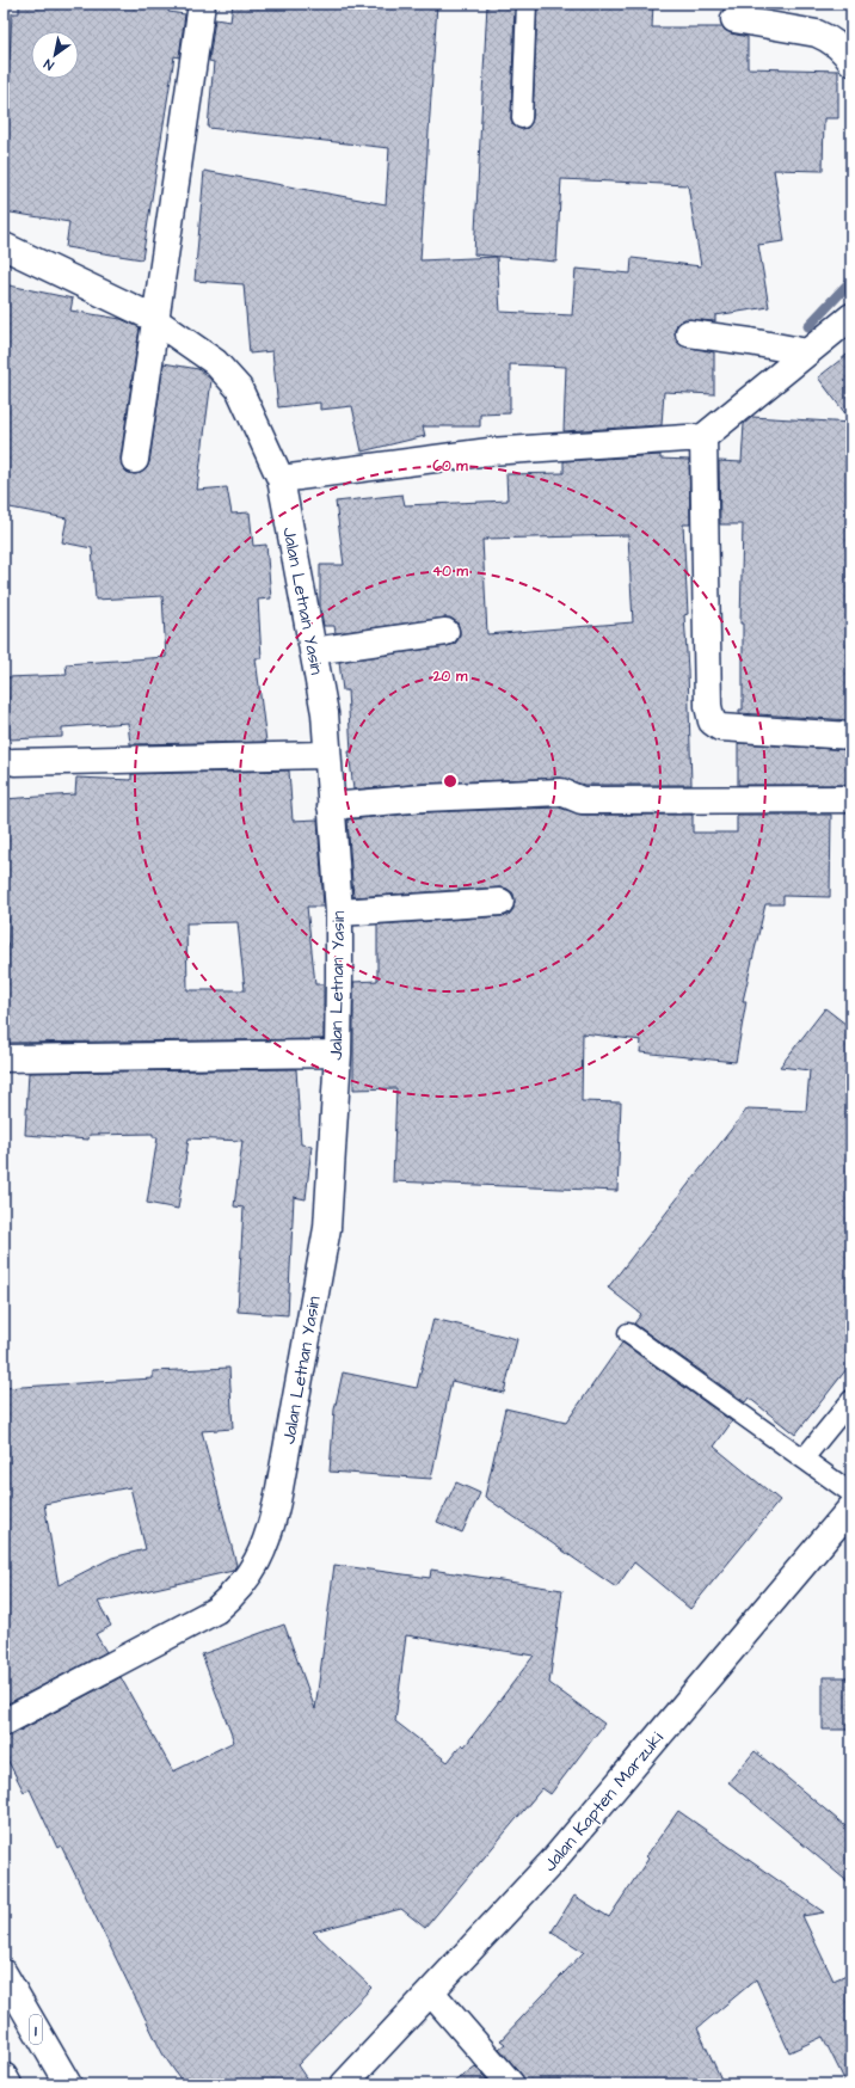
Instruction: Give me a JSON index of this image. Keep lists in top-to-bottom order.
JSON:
{
  "streets": {
    "main road": ["Jalan Letnan Yasin", "Jalan Kapten Marzuki", "1"]
  },
  "north": "bottom left",
  "rings": ["60 m", "40 m", "20 m"]
}
